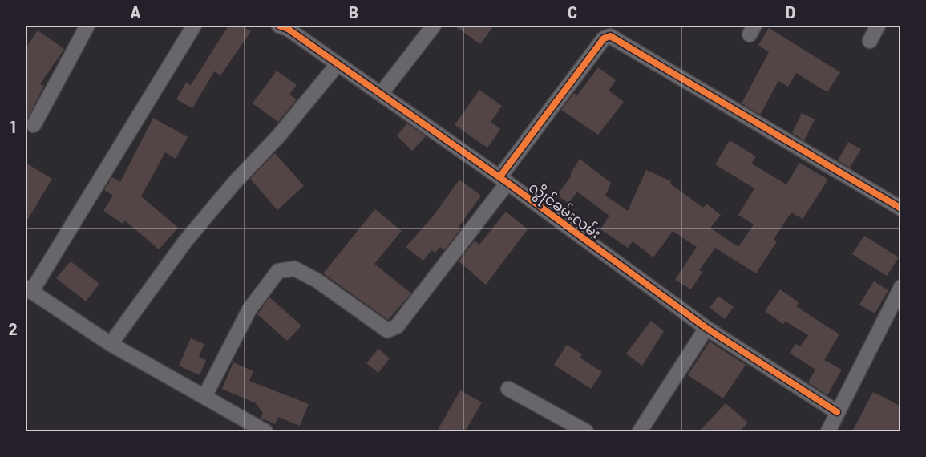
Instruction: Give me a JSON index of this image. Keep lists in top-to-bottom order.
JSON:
{
  "streets": {
    "street": ["လွိုင်ခမ်းလမ်း"]
  },
  "grid": {
    "columns": [
      "A",
      "B",
      "C",
      "D"
    ],
    "rows": ["1", "2"]
  }
}
